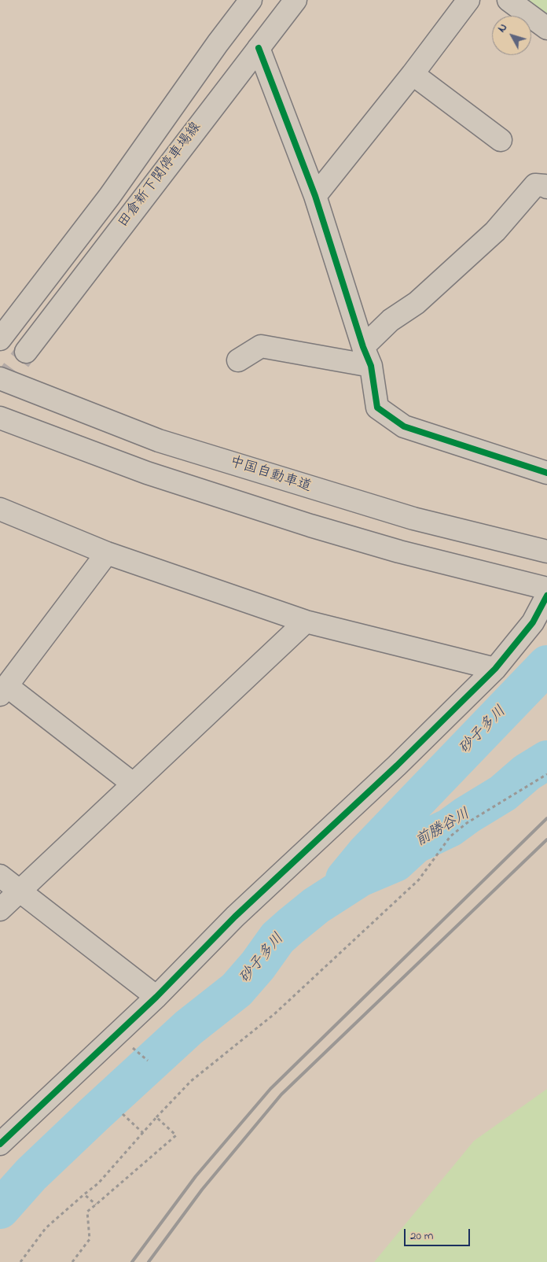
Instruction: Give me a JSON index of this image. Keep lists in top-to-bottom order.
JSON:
{
  "streets": {
    "main road": ["田倉新下関停車場線", "中国自動車道"]
  },
  "water": ["砂子多川", "前勝谷川"],
  "scale_bar": "20 m",
  "north": "top left"
}
